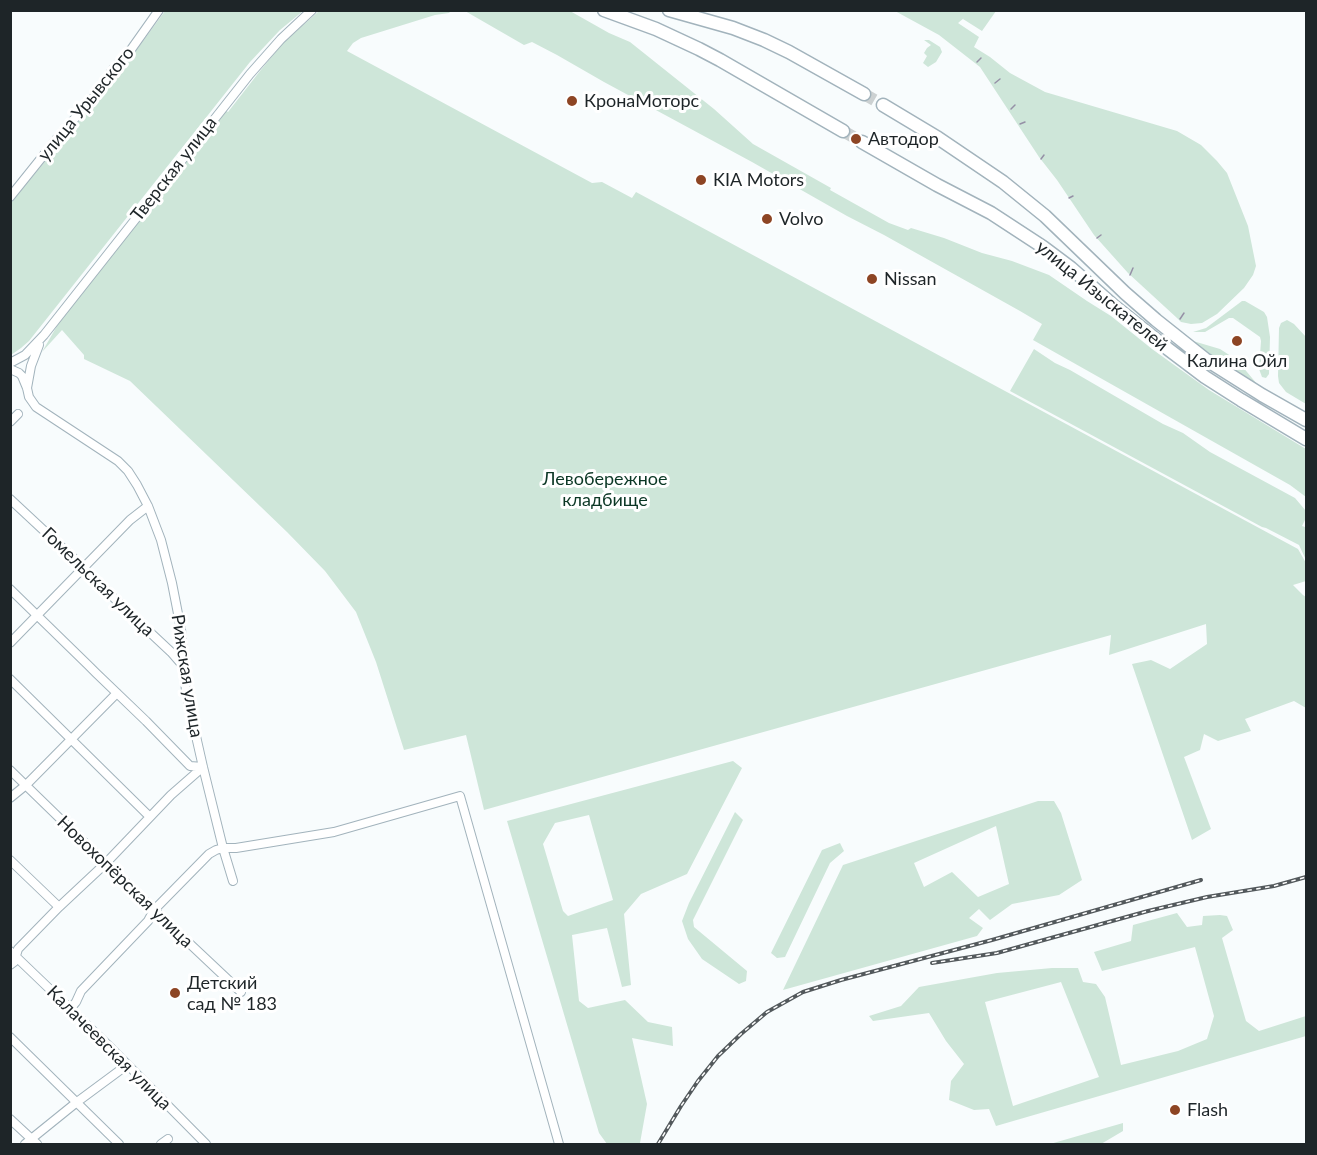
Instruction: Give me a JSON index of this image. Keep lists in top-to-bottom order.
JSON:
{
  "streets": {
    "highway": ["улица Изыскателей"],
    "street": [
      "улица Урывского",
      "Тверская улица",
      "Гомельская улица",
      "Рижская улица",
      "Новохопёрская улица",
      "Калачеевская улица"
    ]
  },
  "crossings": [
    ["Гомельская улица", "Рижская улица"]
  ],
  "parks": ["Левобережное кладбище"],
  "places": [
    "КронаМоторс",
    "Автодор",
    "KIA Motors",
    "Volvo",
    "Nissan",
    "Калина Ойл",
    "Детский сад № 183",
    "Flash"
  ]
}
